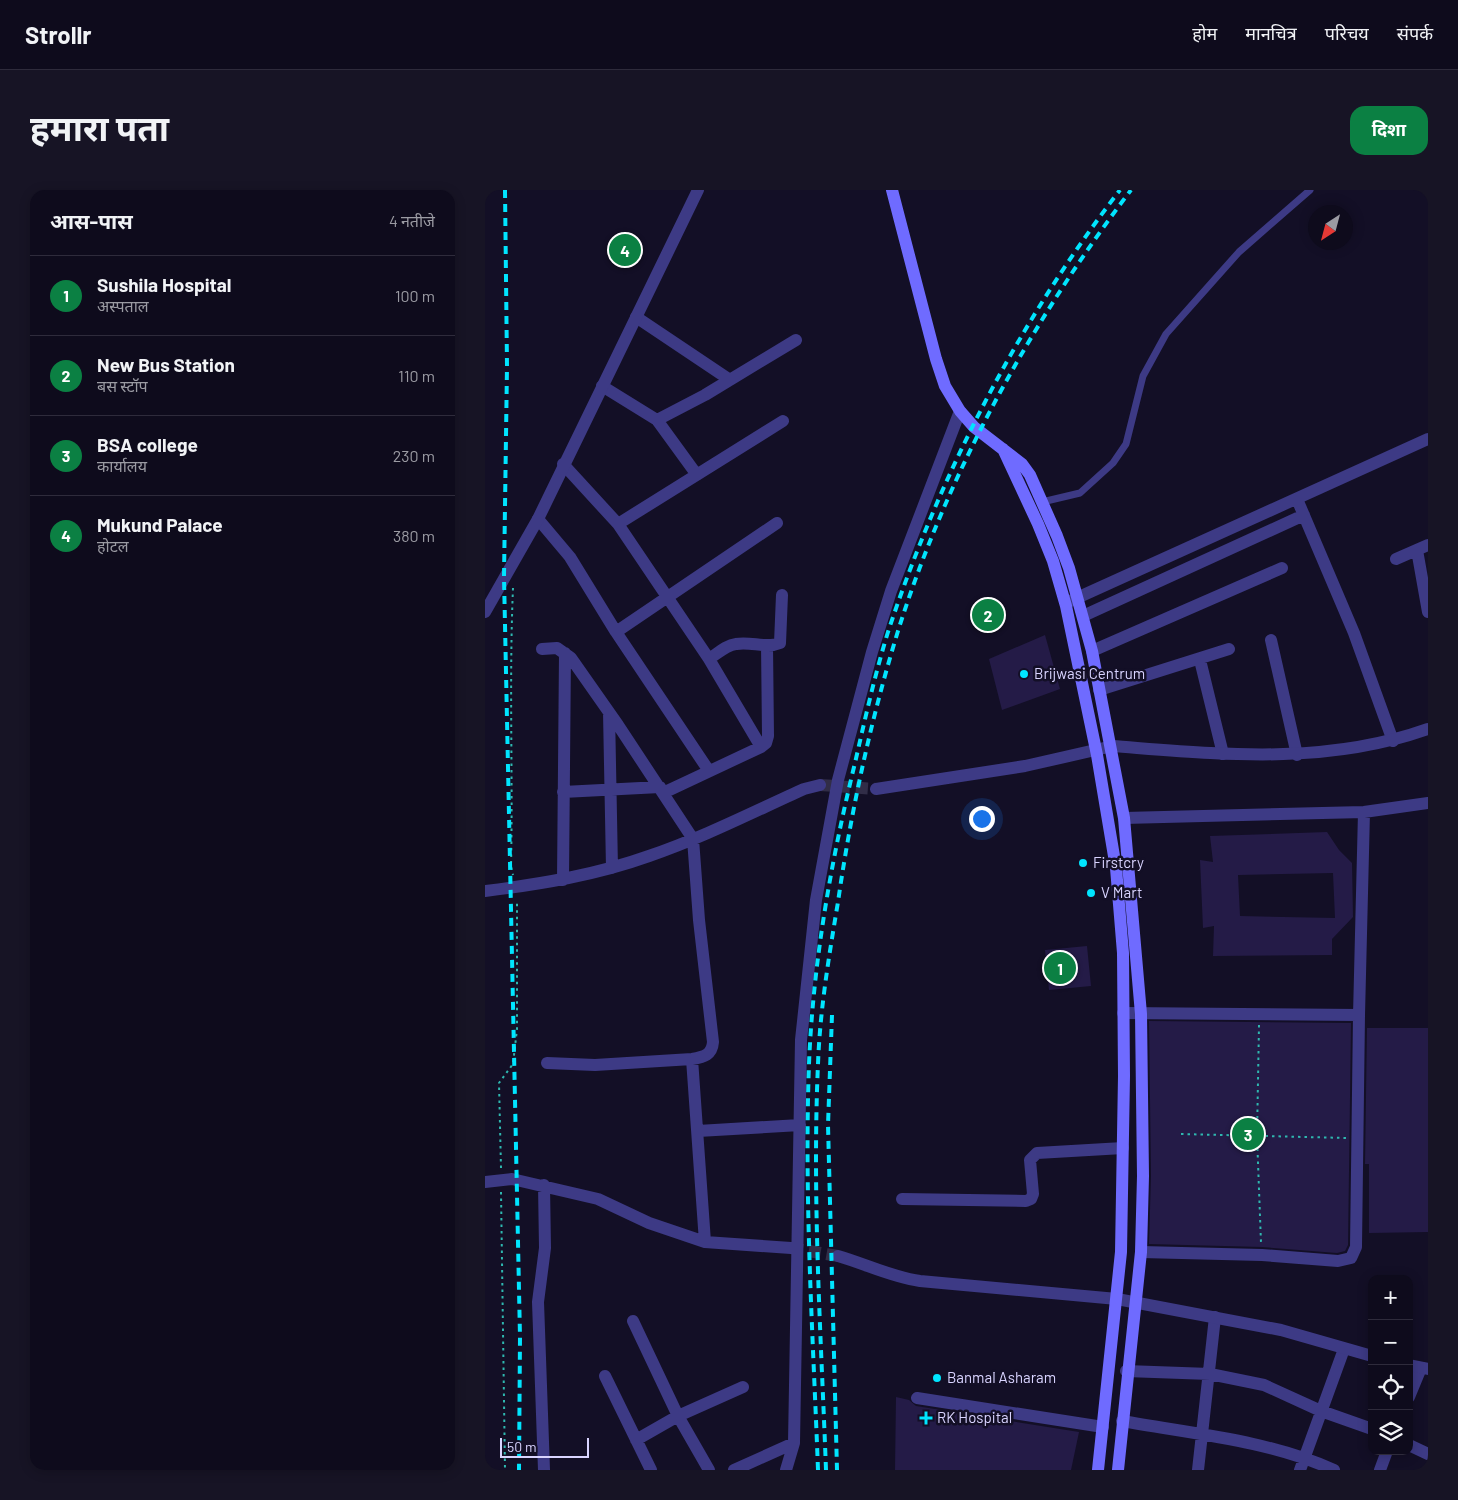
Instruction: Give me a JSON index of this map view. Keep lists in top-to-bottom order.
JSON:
{
  "places": {
    "other": [
      "Brijwasi Centrum",
      "Firstcry",
      "V Mart",
      "Banmal Asharam"
    ],
    "health": ["RK Hospital"]
  },
  "scale_bar": "50 m",
  "north": "bottom left",
  "page": {
    "header": "Strollr",
    "nav": [
      "होम",
      "मानचित्र",
      "परिचय",
      "संपर्क"
    ],
    "title": "हमारा पता",
    "buttons": "दिशा",
    "heading": ["आस-पास", "4 नतीजे"],
    "pins": [
      "4",
      "2",
      "1",
      "3"
    ],
    "list": [
      {
        "mark": "1",
        "name": "Sushila Hospital",
        "note": "अस्पताल",
        "value": "100 m"
      },
      {
        "mark": "2",
        "name": "New Bus Station",
        "note": "बस स्टॉप",
        "value": "110 m"
      },
      {
        "mark": "3",
        "name": "BSA college",
        "note": "कार्यालय",
        "value": "230 m"
      },
      {
        "mark": "4",
        "name": "Mukund Palace",
        "note": "होटल",
        "value": "380 m"
      }
    ],
    "map_buttons": ["+", "−"],
    "scale": "50 m"
  }
}
